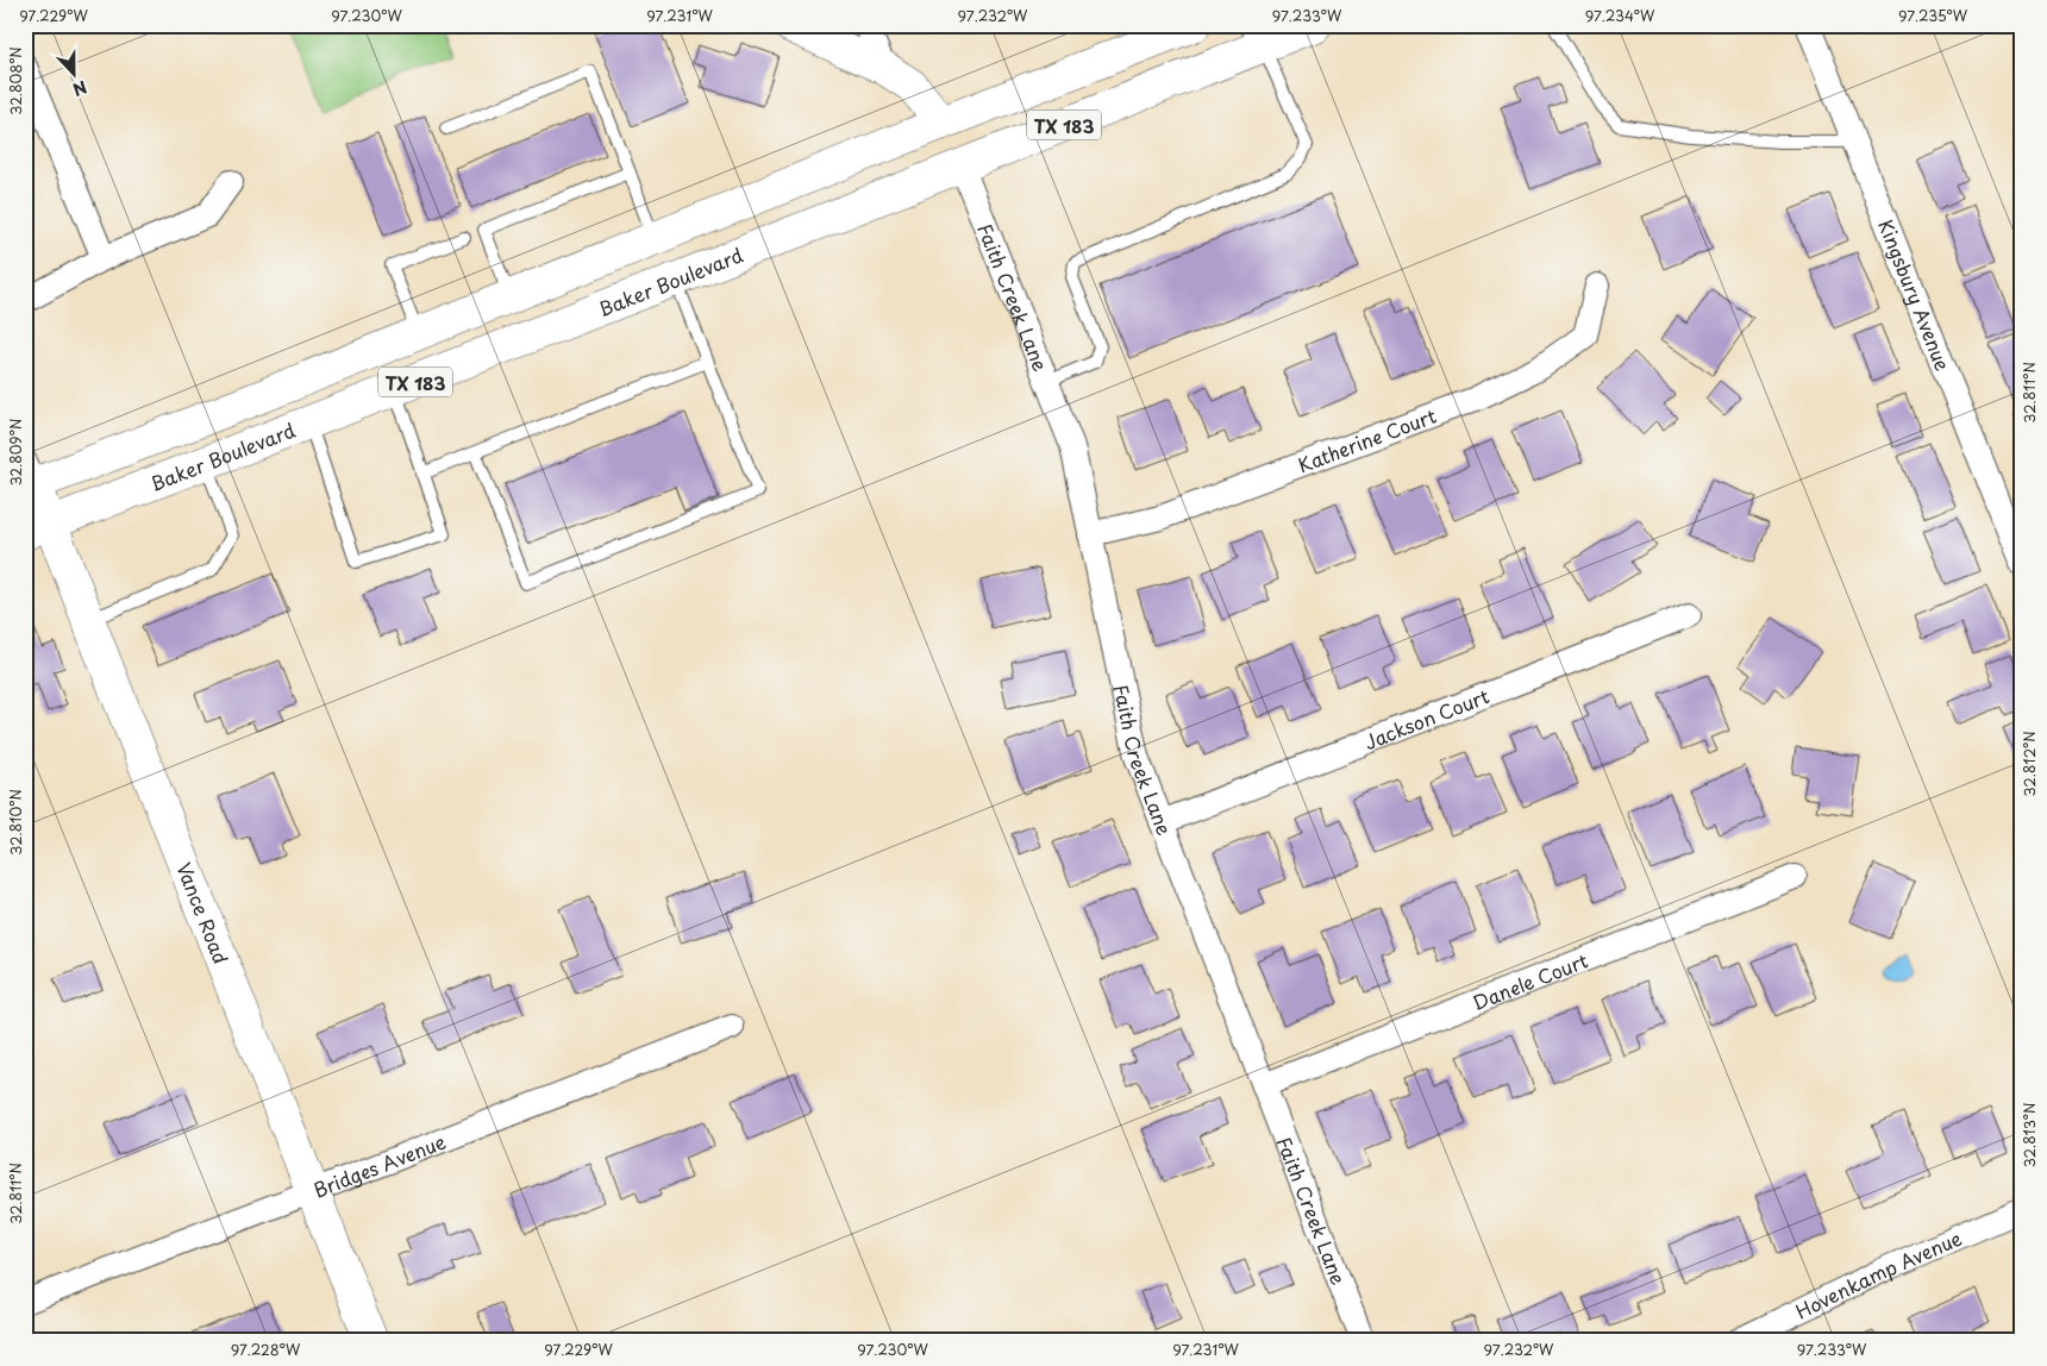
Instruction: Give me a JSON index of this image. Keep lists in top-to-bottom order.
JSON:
{
  "streets": {
    "main road": ["TX 183", "Baker Boulevard", "Vance Road"],
    "street": [
      "Kingsbury Avenue",
      "Faith Creek Lane",
      "Katherine Court",
      "Jackson Court",
      "Danele Court",
      "Bridges Avenue",
      "Hovenkamp Avenue"
    ]
  },
  "crossings": [
    ["TX 183", "Vance Road"],
    ["Baker Boulevard", "Faith Creek Lane"],
    ["Baker Boulevard", "Vance Road"],
    ["Faith Creek Lane", "Katherine Court"],
    ["Faith Creek Lane", "Jackson Court"],
    ["Faith Creek Lane", "Danele Court"],
    ["Vance Road", "Bridges Avenue"]
  ],
  "north": "bottom",
  "coordinates": [
    "97.229°W",
    "97.230°W",
    "97.231°W",
    "97.232°W",
    "97.233°W",
    "97.234°W",
    "97.235°W",
    "32.808°N",
    "32.811°N",
    "32.809°N",
    "32.812°N",
    "32.810°N",
    "32.813°N",
    "97.228°W"
  ]
}
